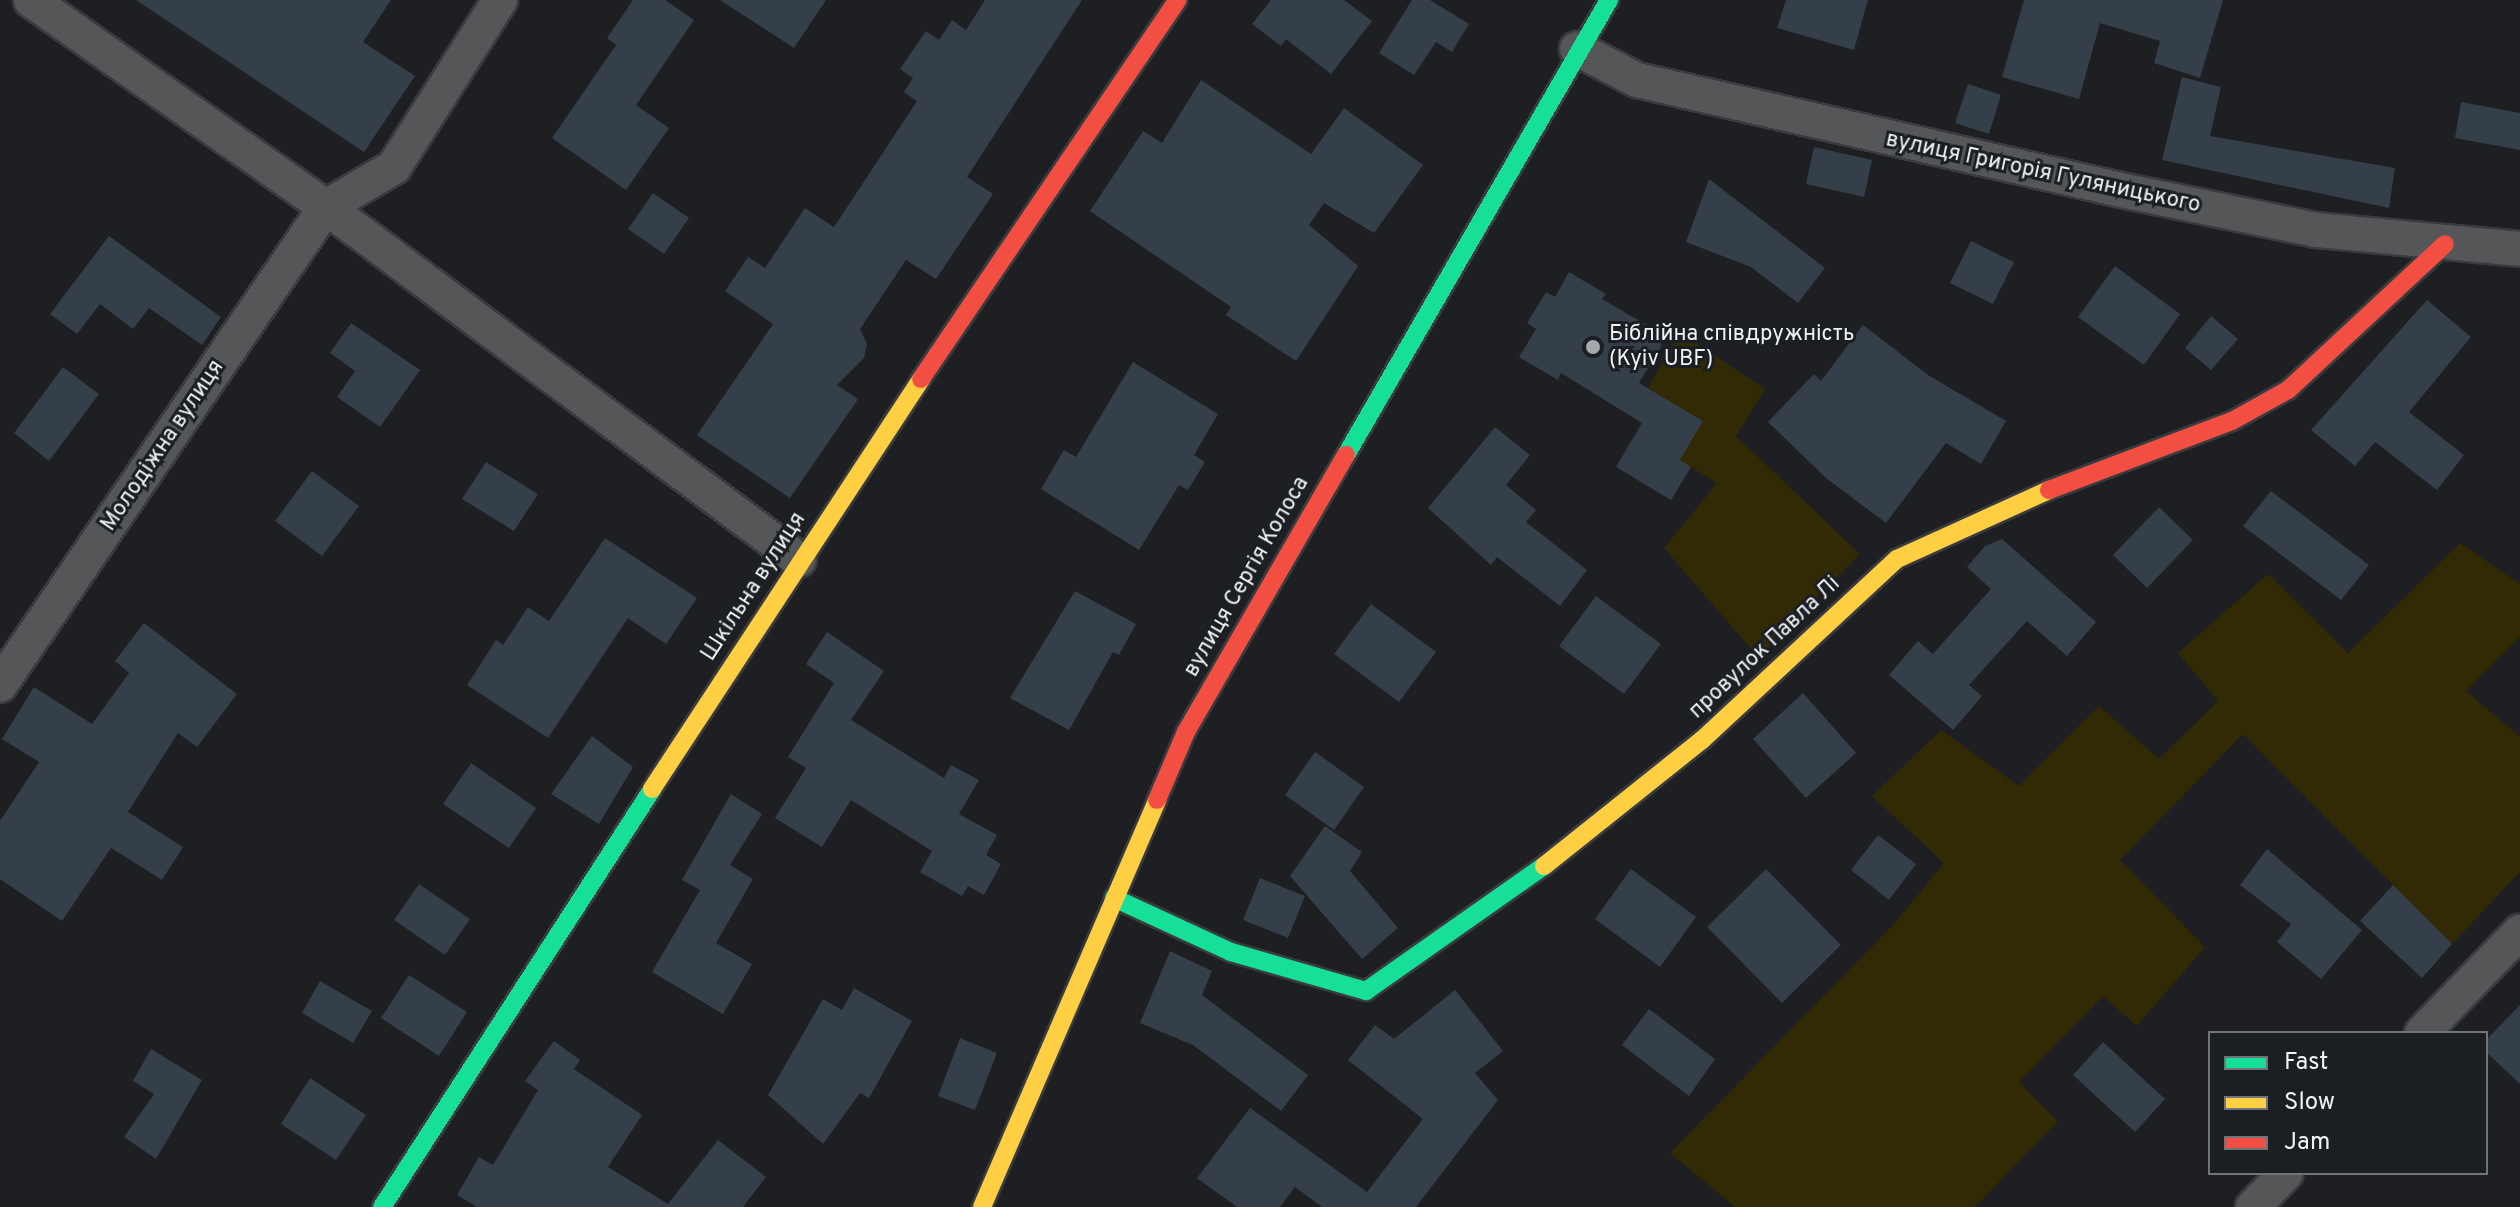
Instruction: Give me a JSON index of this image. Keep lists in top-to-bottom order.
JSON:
{
  "streets": {
    "street": [
      "вулиця Григорія Гуляницького",
      "Молодіжна вулиця",
      "вулиця Сергія Колоса",
      "Шкільна вулиця",
      "провулок Павла Лі"
    ]
  },
  "crossings": [
    ["вулиця Григорія Гуляницького", "вулиця Сергія Колоса"],
    ["вулиця Григорія Гуляницького", "провулок Павла Лі"],
    ["вулиця Сергія Колоса", "провулок Павла Лі"]
  ],
  "places": ["Біблійна співдружність (Kyiv UBF)"],
  "legend": ["Fast", "Slow", "Jam"]
}
